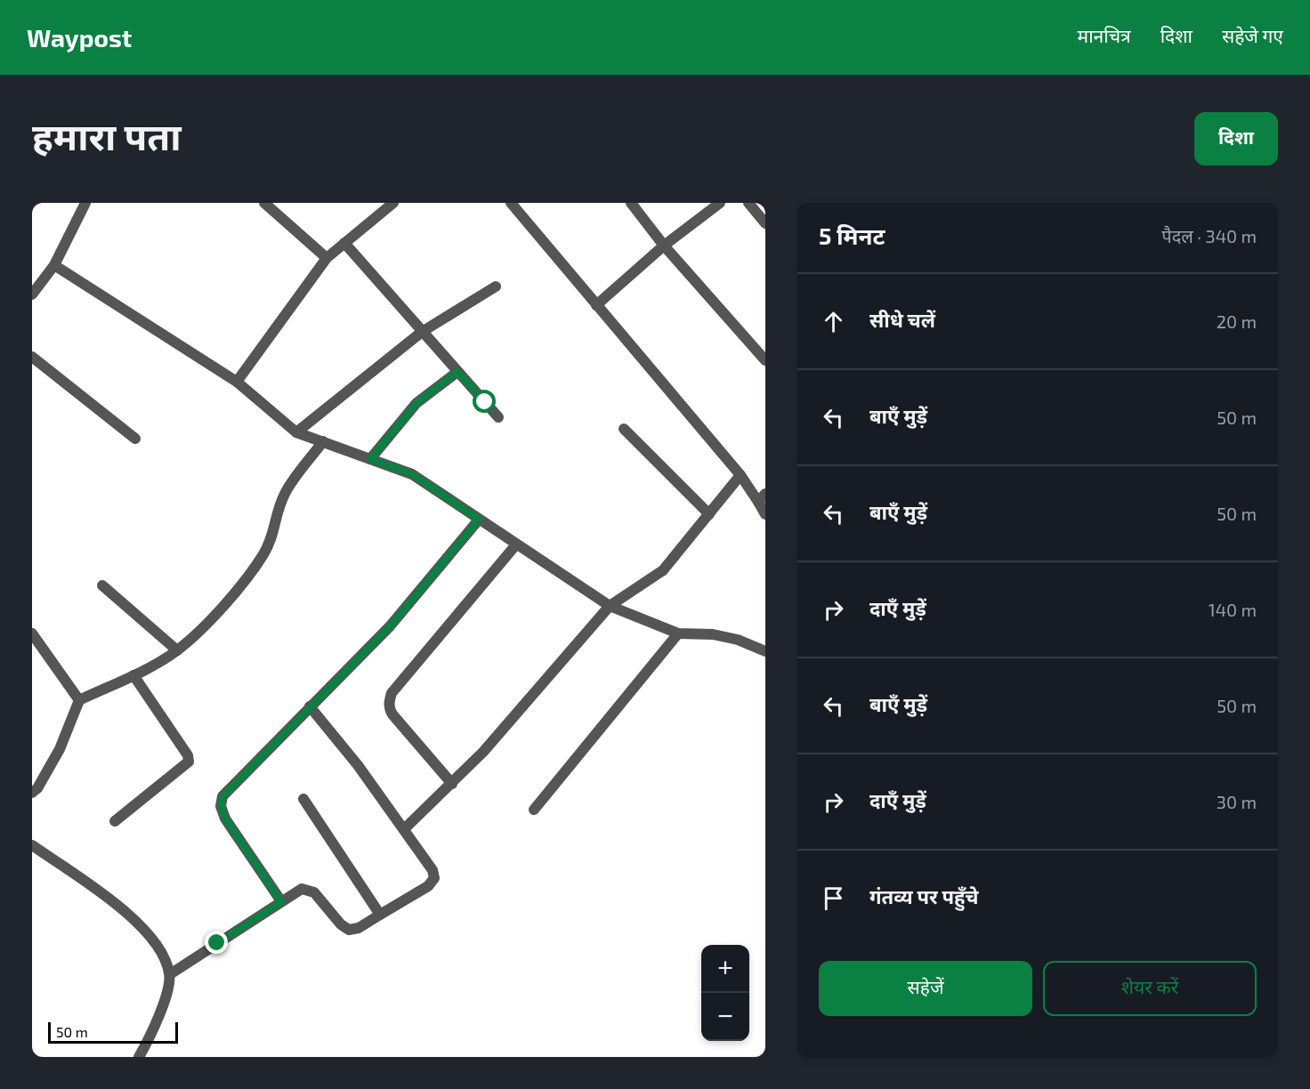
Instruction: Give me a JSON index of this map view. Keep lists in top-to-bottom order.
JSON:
{
  "scale_bar": "50 m",
  "page": {
    "header": "Waypost",
    "nav": ["मानचित्र", "दिशा", "सहेजे गए"],
    "buttons": [
      "दिशा",
      ["सहेजें", "शेयर करें"]
    ],
    "title": "हमारा पता",
    "heading": ["5 मिनट", "पैदल · 340 m"],
    "list": [
      ["सीधे चलें", "20 m"],
      ["बाएँ मुड़ें", "50 m"],
      ["बाएँ मुड़ें", "50 m"],
      ["दाएँ मुड़ें", "140 m"],
      ["बाएँ मुड़ें", "50 m"],
      ["दाएँ मुड़ें", "30 m"],
      "गंतव्य पर पहुँचे"
    ],
    "map_buttons": ["+", "−"],
    "scale": "50 m"
  }
}
